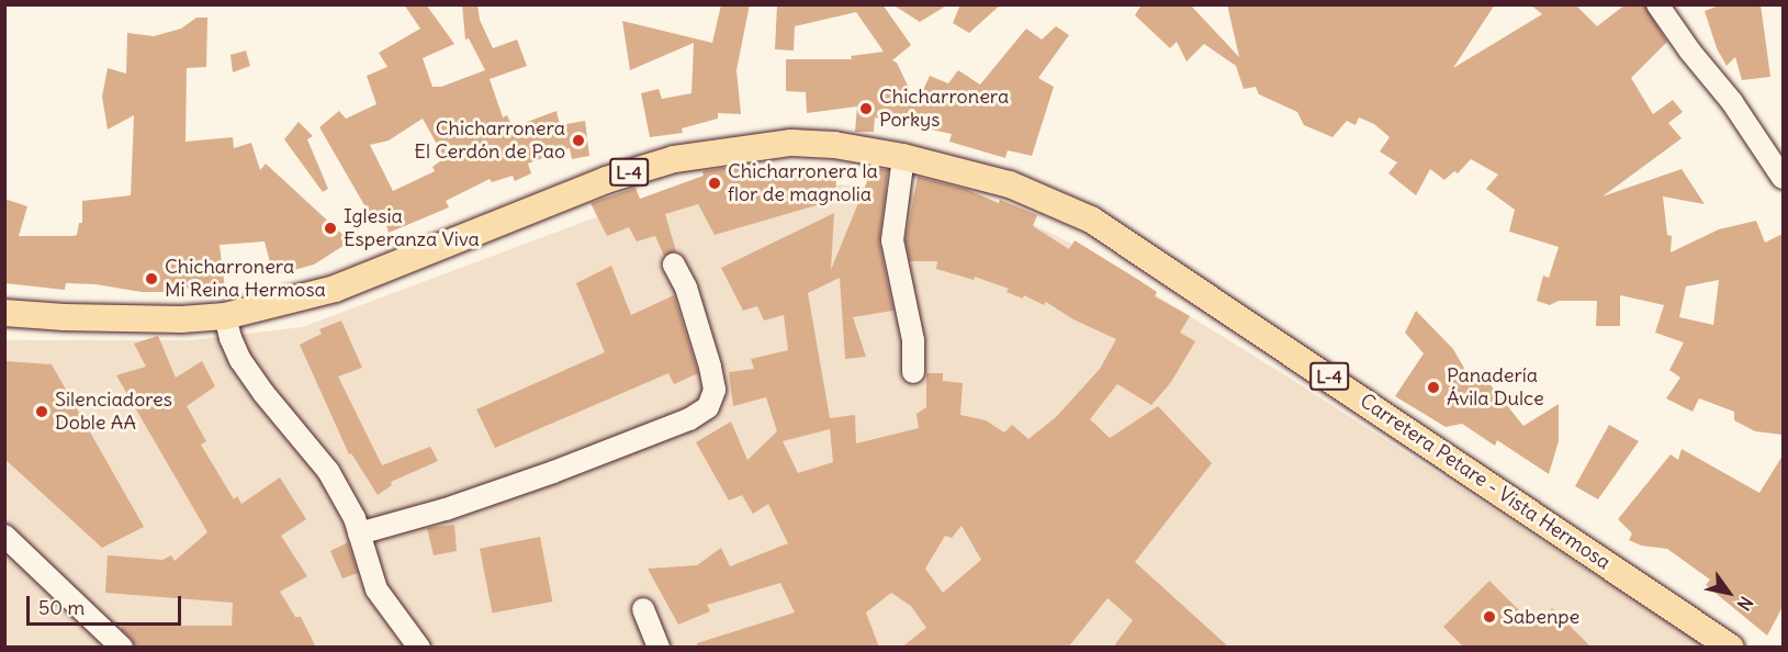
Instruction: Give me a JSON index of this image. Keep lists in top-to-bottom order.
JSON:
{
  "streets": {
    "main road": ["L-4", "Carretera Petare - Vista Hermosa"]
  },
  "places": [
    "Chicharronera Porkys",
    "Chicharronera El Cerdón de Pao",
    "Chicharronera la flor de magnolia",
    "Iglesia Esperanza Viva",
    "Chicharronera Mi Reina Hermosa",
    "Panadería Ávila Dulce",
    "Silenciadores Doble AA",
    "Sabenpe"
  ],
  "scale_bar": "50 m",
  "north": "bottom right"
}
